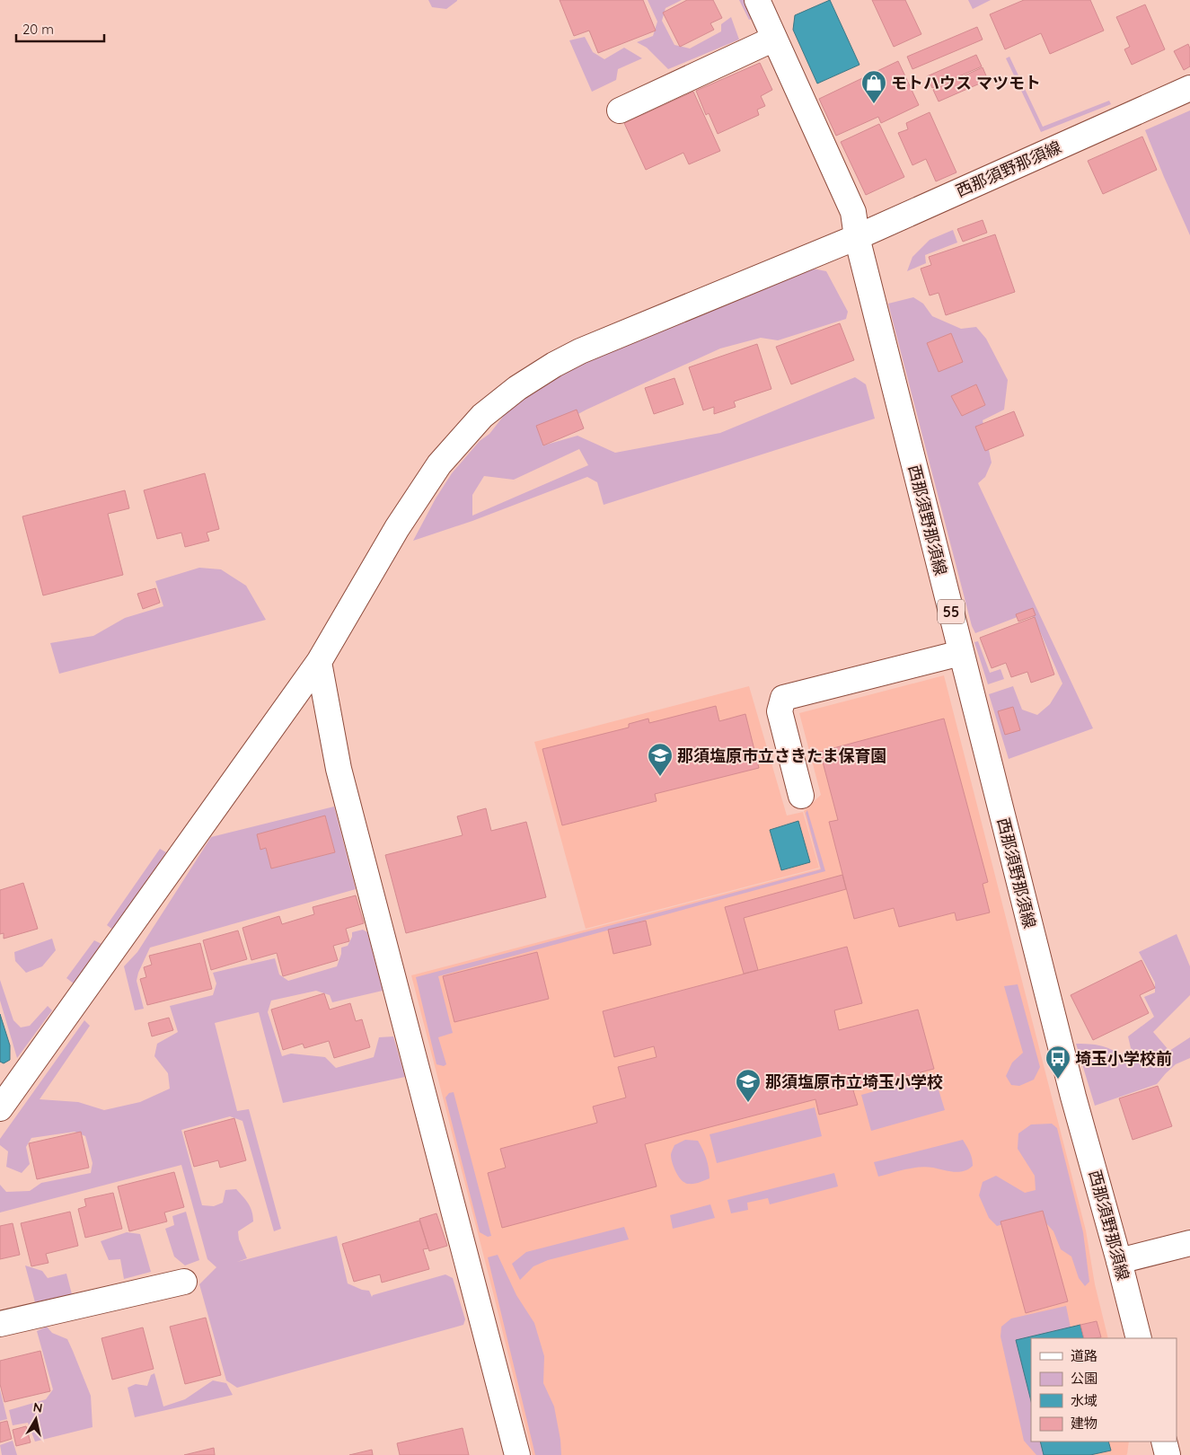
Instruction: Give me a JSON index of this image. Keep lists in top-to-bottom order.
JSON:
{
  "streets": {
    "street": ["西那須野那須線", "55"]
  },
  "places": {
    "shop": ["モトハウス マツモト"],
    "school or university": ["那須塩原市立さきたま保育園", "那須塩原市立埼玉小学校"],
    "bus stop": ["埼玉小学校前"]
  },
  "legend": [
    "道路",
    "公園",
    "水域",
    "建物"
  ],
  "scale_bar": "20 m",
  "north": "top"
}
